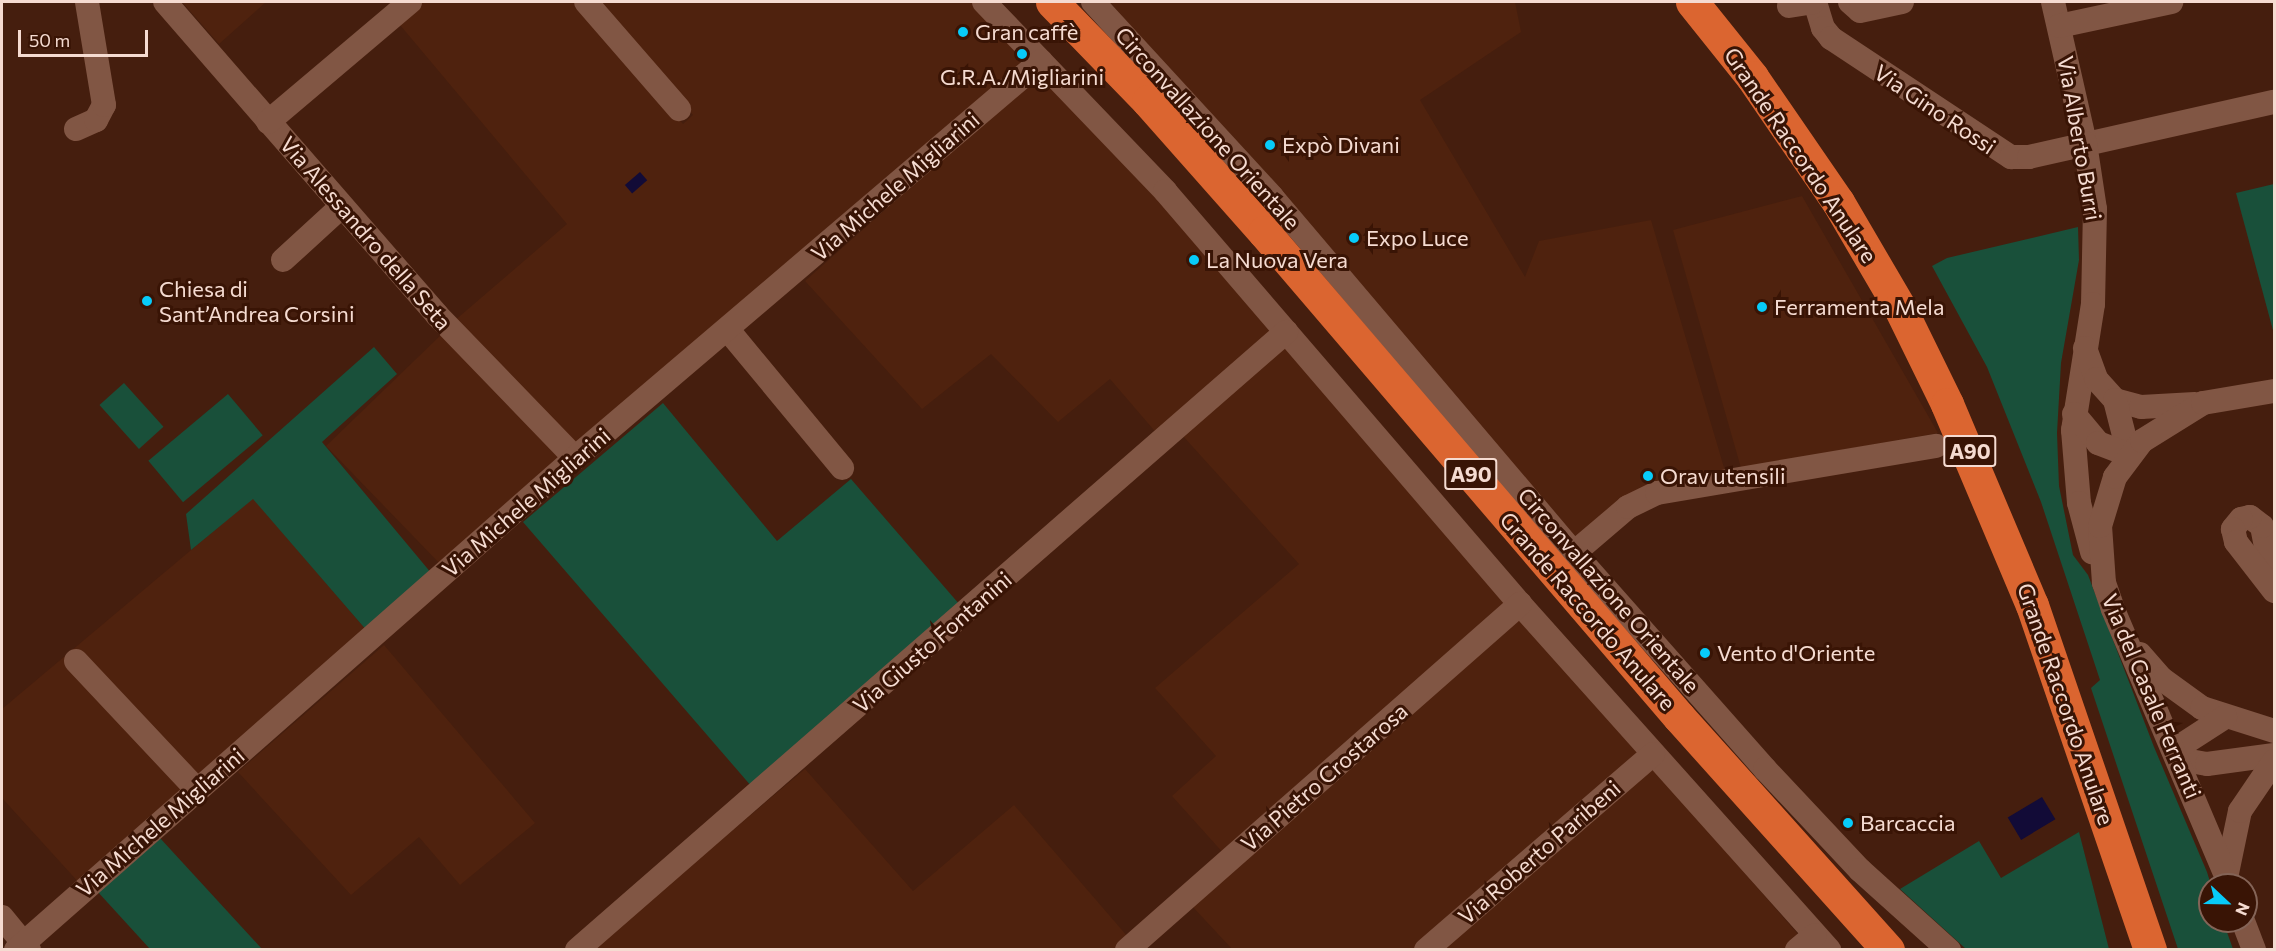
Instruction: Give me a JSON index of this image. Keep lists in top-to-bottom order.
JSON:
{
  "streets": {
    "highway": ["Grande Raccordo Anulare", "A90"],
    "street": [
      "Via Gino Rossi",
      "Circonvallazione Orientale",
      "Via Alberto Burri",
      "Via Michele Migliarini",
      "Via Alessandro della Seta",
      "Via Giusto Fontanini",
      "Via del Casale Ferranti",
      "Via Pietro Crostarosa",
      "Via Roberto Paribeni"
    ]
  },
  "crossings": [
    ["Via Gino Rossi", "Via Alberto Burri"],
    ["Circonvallazione Orientale", "Grande Raccordo Anulare"],
    ["Via Alberto Burri", "Via del Casale Ferranti"],
    ["Via Michele Migliarini", "Via Alessandro della Seta"]
  ],
  "places": [
    "Gran caffè",
    "G.R.A./Migliarini",
    "Expò Divani",
    "Expo Luce",
    "La Nuova Vera",
    "Chiesa di Sant’Andrea Corsini",
    "Ferramenta Mela",
    "Orav utensili",
    "Vento d'Oriente",
    "Barcaccia"
  ],
  "scale_bar": "50 m",
  "north": "right"
}
